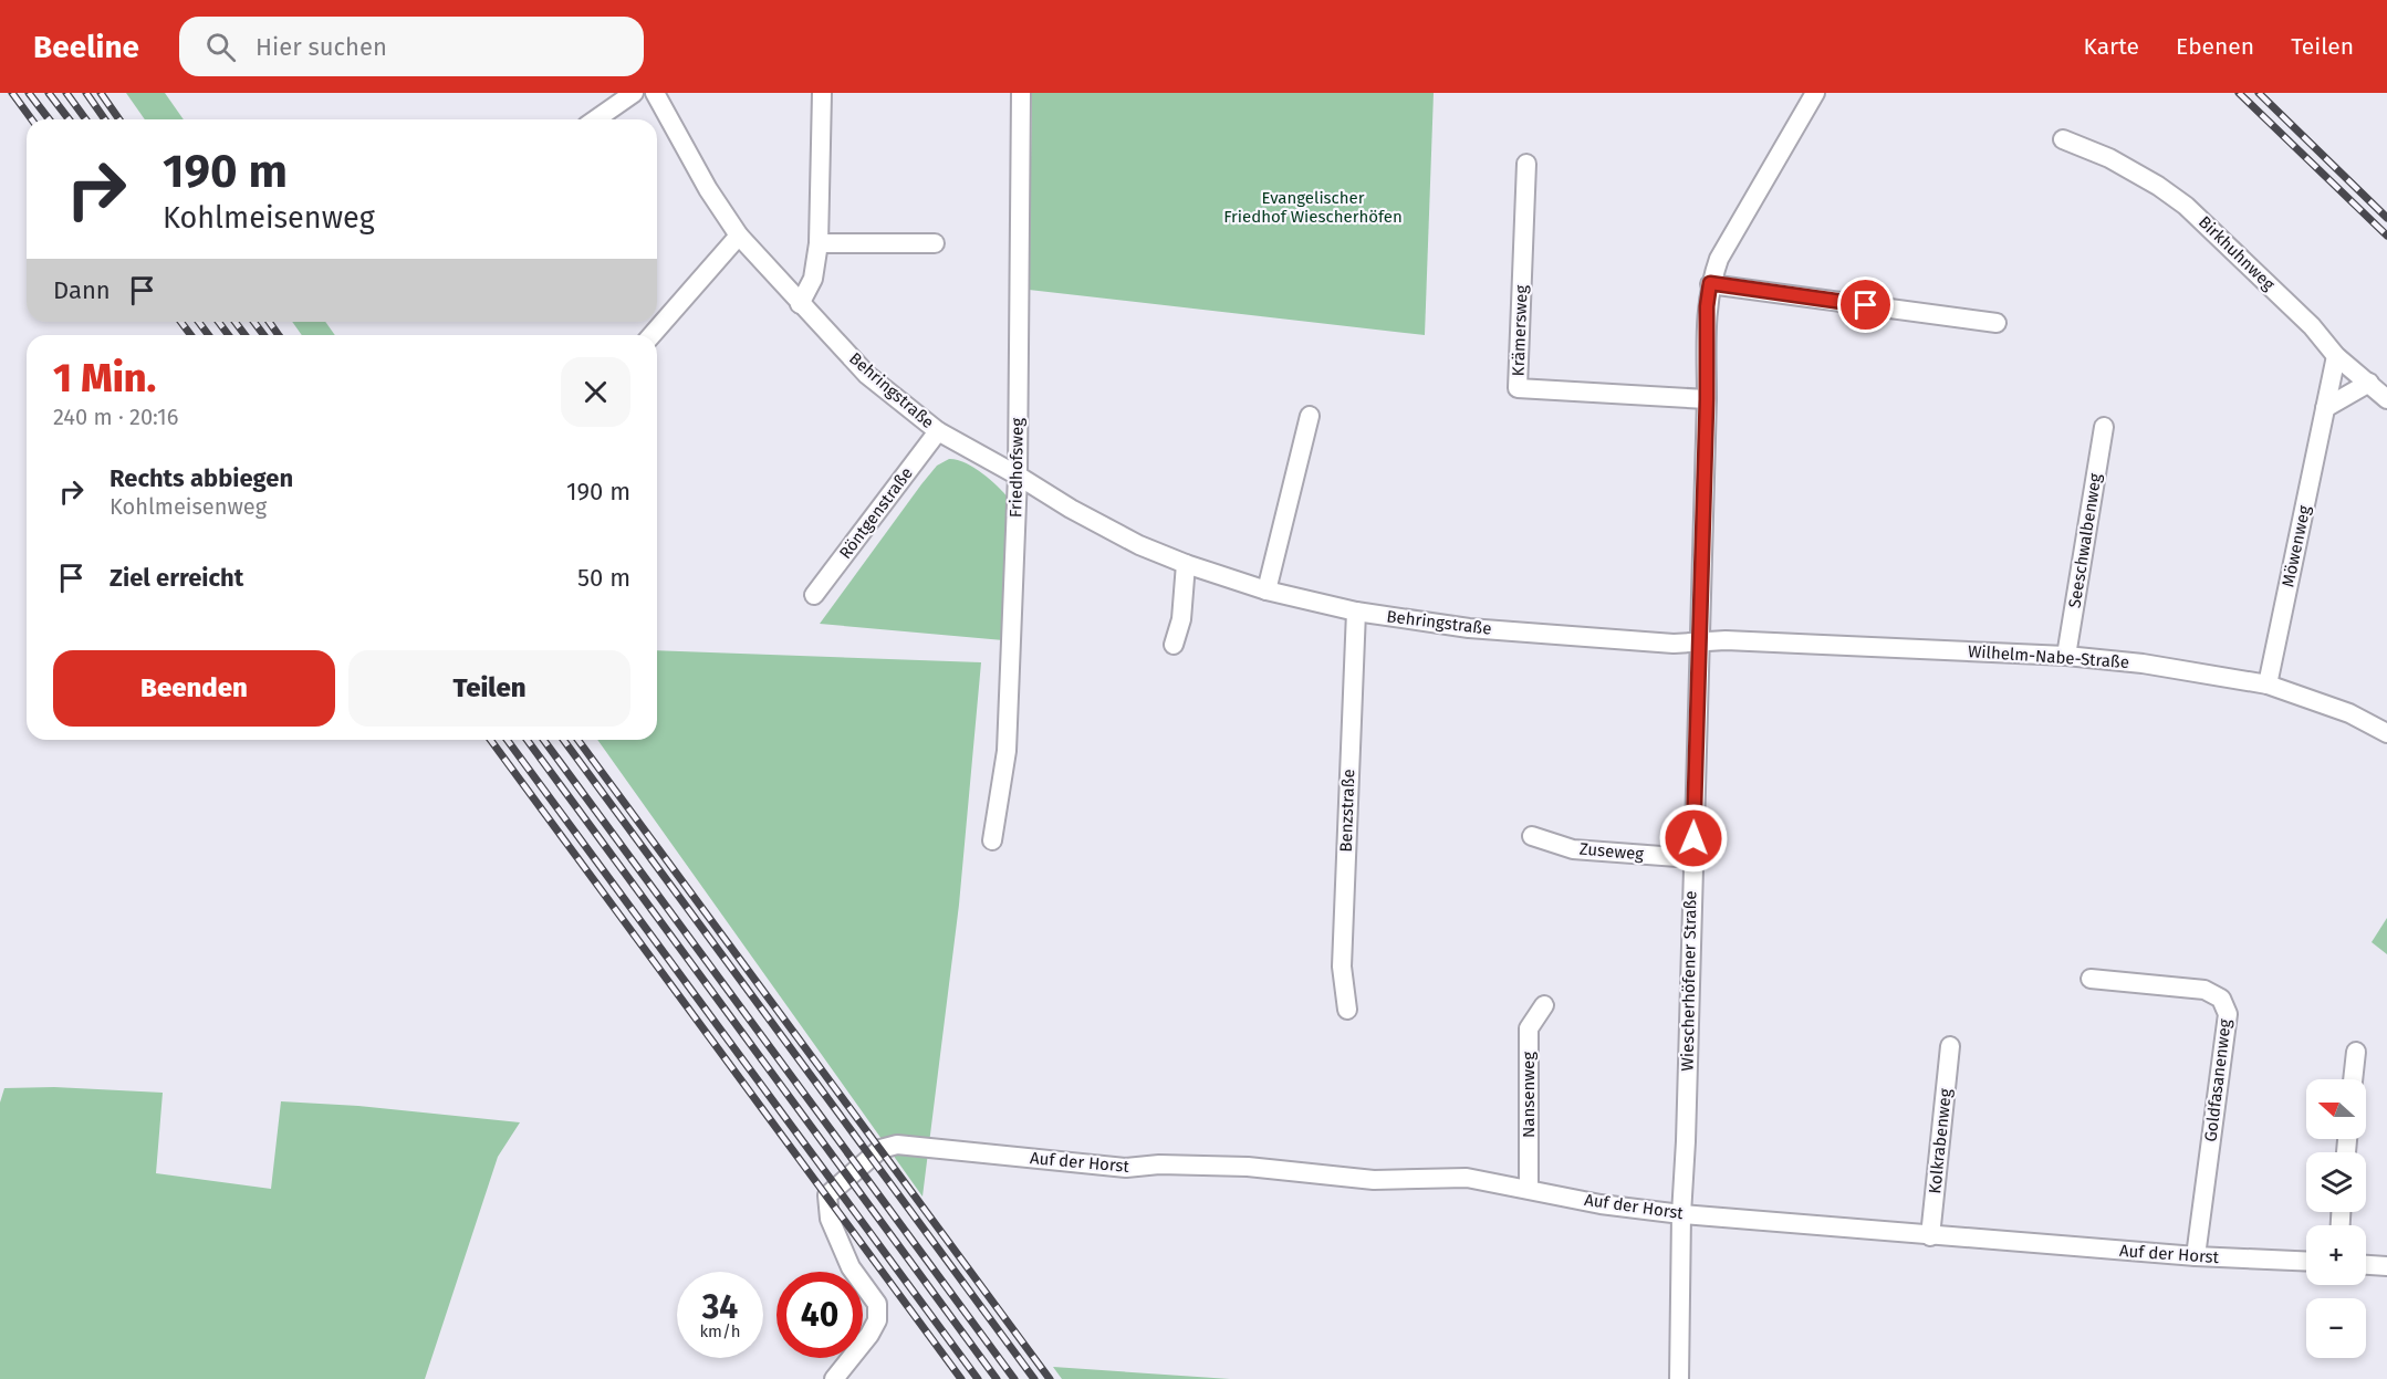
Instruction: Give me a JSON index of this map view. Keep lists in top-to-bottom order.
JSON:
{
  "streets": {
    "street": [
      "Birkhuhnweg",
      "Krämersweg",
      "Behringstraße",
      "Friedhofsweg",
      "Röntgenstraße",
      "Seeschwalbenweg",
      "Möwenweg",
      "Wilhelm-Nabe-Straße",
      "Benzstraße",
      "Zuseweg",
      "Wiescherhöfener Straße",
      "Goldfasanenweg",
      "Nansenweg",
      "Kolkrabenweg",
      "Auf der Horst"
    ]
  },
  "crossings": [
    ["Birkhuhnweg", "Möwenweg"],
    ["Krämersweg", "Wiescherhöfener Straße"],
    ["Behringstraße", "Friedhofsweg"],
    ["Behringstraße", "Röntgenstraße"],
    ["Behringstraße", "Wilhelm-Nabe-Straße"],
    ["Behringstraße", "Benzstraße"],
    ["Behringstraße", "Wiescherhöfener Straße"],
    ["Seeschwalbenweg", "Wilhelm-Nabe-Straße"],
    ["Möwenweg", "Wilhelm-Nabe-Straße"],
    ["Wilhelm-Nabe-Straße", "Wiescherhöfener Straße"],
    ["Zuseweg", "Wiescherhöfener Straße"],
    ["Wiescherhöfener Straße", "Auf der Horst"],
    ["Goldfasanenweg", "Auf der Horst"],
    ["Nansenweg", "Auf der Horst"],
    ["Kolkrabenweg", "Auf der Horst"]
  ],
  "parks": ["Evangelischer Friedhof Wiescherhöfen"],
  "north": "left",
  "page": {
    "header": "Beeline",
    "search": "Hier suchen",
    "nav": ["Karte", "Ebenen", "Teilen"],
    "turn": ["190 m", "Kohlmeisenweg"],
    "then": "Dann",
    "heading": ["1 Min.", "240 m · 20:16"],
    "list": [
      {
        "name": "Rechts abbiegen",
        "note": "Kohlmeisenweg",
        "value": "190 m"
      },
      {
        "name": "Ziel erreicht",
        "value": "50 m"
      }
    ],
    "buttons": ["Beenden", "Teilen"],
    "map_buttons": ["+", "−"],
    "speed": "34 km/h",
    "limit": "40"
  }
}
